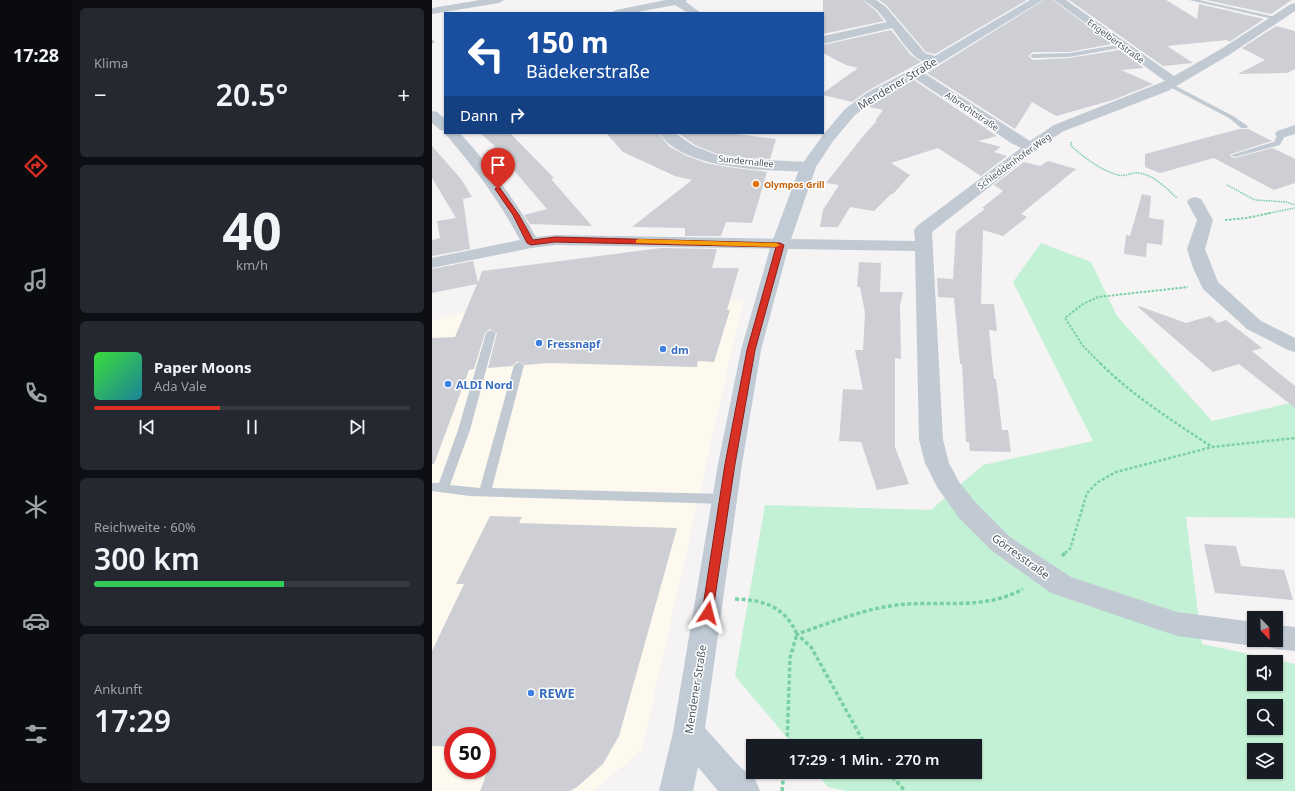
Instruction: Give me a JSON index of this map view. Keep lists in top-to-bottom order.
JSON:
{
  "streets": {
    "main road": ["Mendener Straße"],
    "street": [
      "Engelbertstraße",
      "Albrechtstraße",
      "Sundernallee",
      "Schleddenhofer Weg",
      "Görresstraße"
    ]
  },
  "crossings": [
    ["Engelbertstraße", "Schleddenhofer Weg"],
    ["Mendener Straße", "Albrechtstraße"],
    ["Mendener Straße", "Sundernallee"],
    ["Albrechtstraße", "Schleddenhofer Weg"],
    ["Schleddenhofer Weg", "Görresstraße"]
  ],
  "places": [
    "Olympos Grill",
    "Fressnapf",
    "dm",
    "ALDI Nord",
    "REWE"
  ],
  "north": "bottom right",
  "page": {
    "tabs": "17:28",
    "tile": [
      "Klima",
      ["40", "km/h"],
      ["Reichweite · 60%", "300 km"],
      ["Ankunft", "17:29"]
    ],
    "turn": ["150 m", "Bädekerstraße"],
    "heat": ["−", "20.5°", "+"],
    "then": "Dann",
    "song": ["Paper Moons", "Ada Vale"],
    "limit": "50",
    "trip": "17:29 · 1 Min. · 270 m"
  }
}
